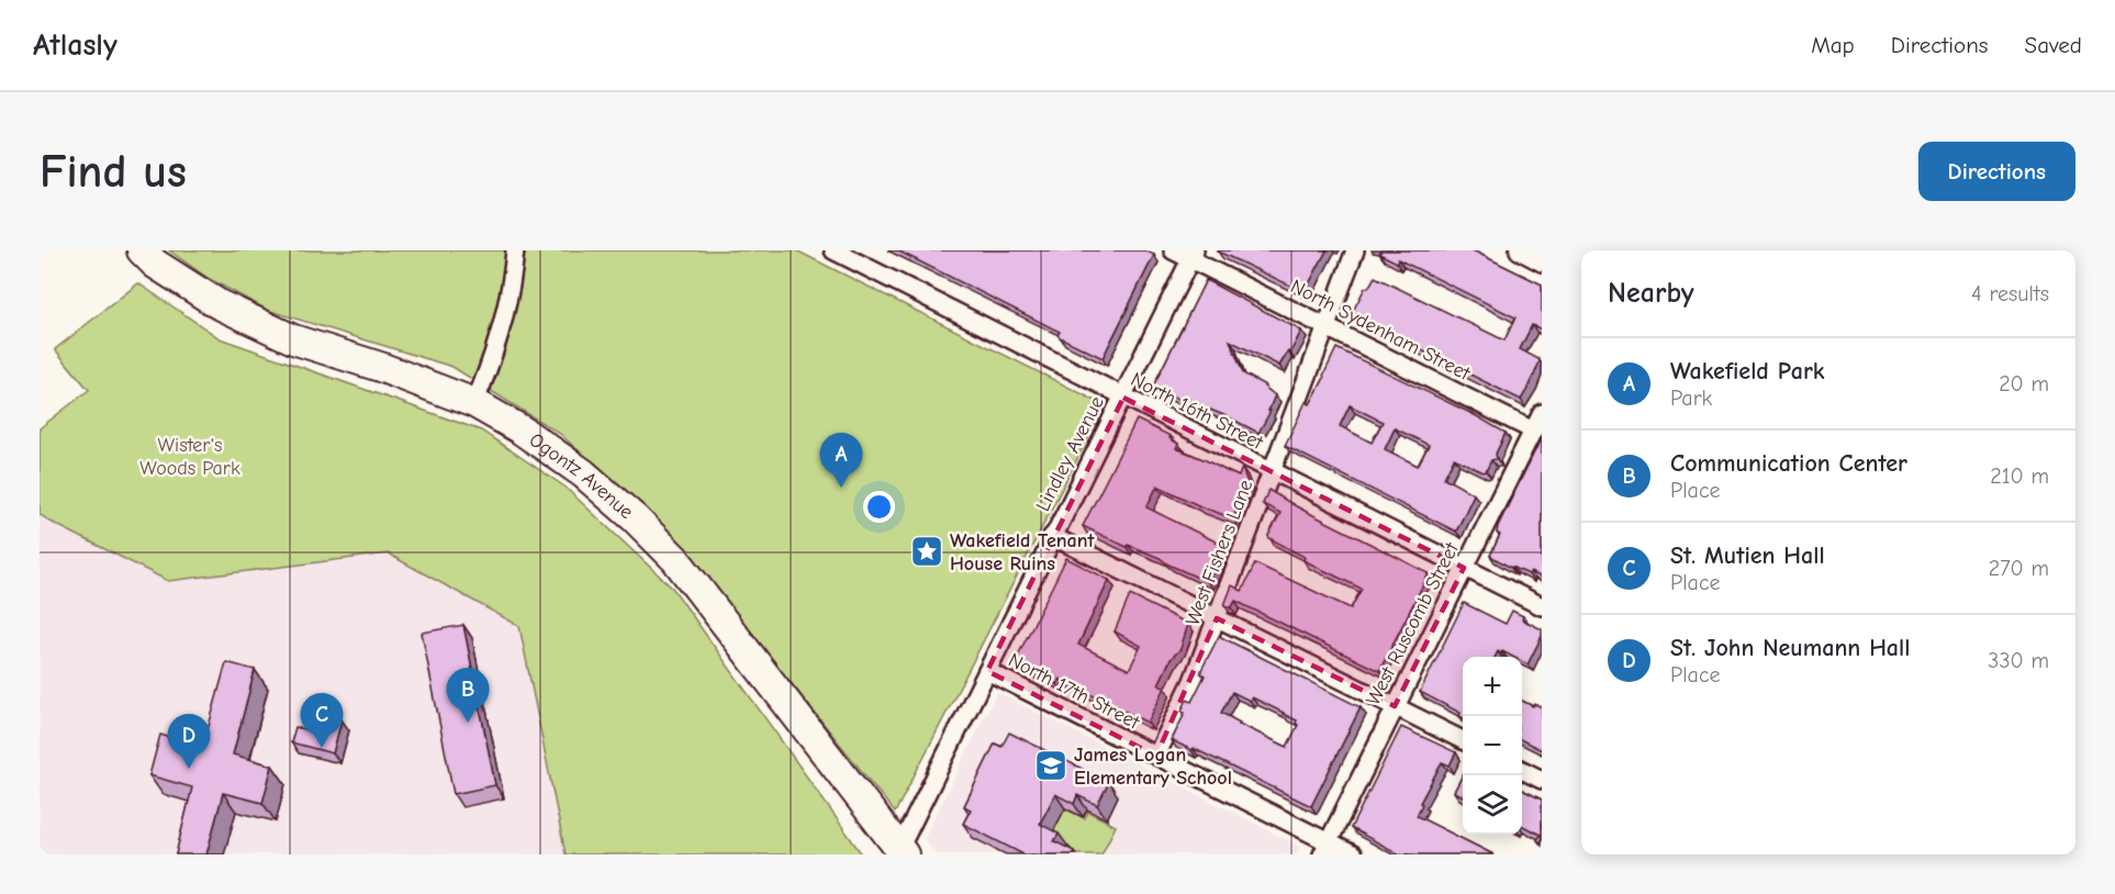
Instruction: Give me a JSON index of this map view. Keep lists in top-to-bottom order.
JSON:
{
  "streets": {
    "main road": ["Ogontz Avenue"],
    "street": [
      "North Sydenham Street",
      "North 16th Street",
      "Lindley Avenue",
      "West Fishers Lane",
      "West Ruscomb Street",
      "North 17th Street"
    ]
  },
  "crossings": [
    ["North Sydenham Street", "Lindley Avenue"],
    ["North Sydenham Street", "West Fishers Lane"],
    ["North Sydenham Street", "West Ruscomb Street"],
    ["North 16th Street", "Lindley Avenue"],
    ["North 16th Street", "West Fishers Lane"],
    ["North 16th Street", "West Ruscomb Street"],
    ["Lindley Avenue", "Ogontz Avenue"],
    ["Lindley Avenue", "North 17th Street"],
    ["West Fishers Lane", "North 17th Street"],
    ["West Ruscomb Street", "North 17th Street"]
  ],
  "parks": ["Wister's Woods Park"],
  "places": {
    "place": ["Wakefield Tenant House Ruins"],
    "school or university": ["James Logan Elementary School"]
  },
  "page": {
    "header": "Atlasly",
    "nav": ["Map", "Directions", "Saved"],
    "buttons": "Directions",
    "title": "Find us",
    "heading": ["Nearby", "4 results"],
    "list": [
      {
        "mark": "A",
        "name": "Wakefield Park",
        "note": "Park",
        "value": "20 m"
      },
      {
        "mark": "B",
        "name": "Communication Center",
        "note": "Place",
        "value": "210 m"
      },
      {
        "mark": "C",
        "name": "St. Mutien Hall",
        "note": "Place",
        "value": "270 m"
      },
      {
        "mark": "D",
        "name": "St. John Neumann Hall",
        "note": "Place",
        "value": "330 m"
      }
    ],
    "pins": [
      "A",
      "B",
      "C",
      "D"
    ],
    "map_buttons": ["+", "−"]
  }
}
